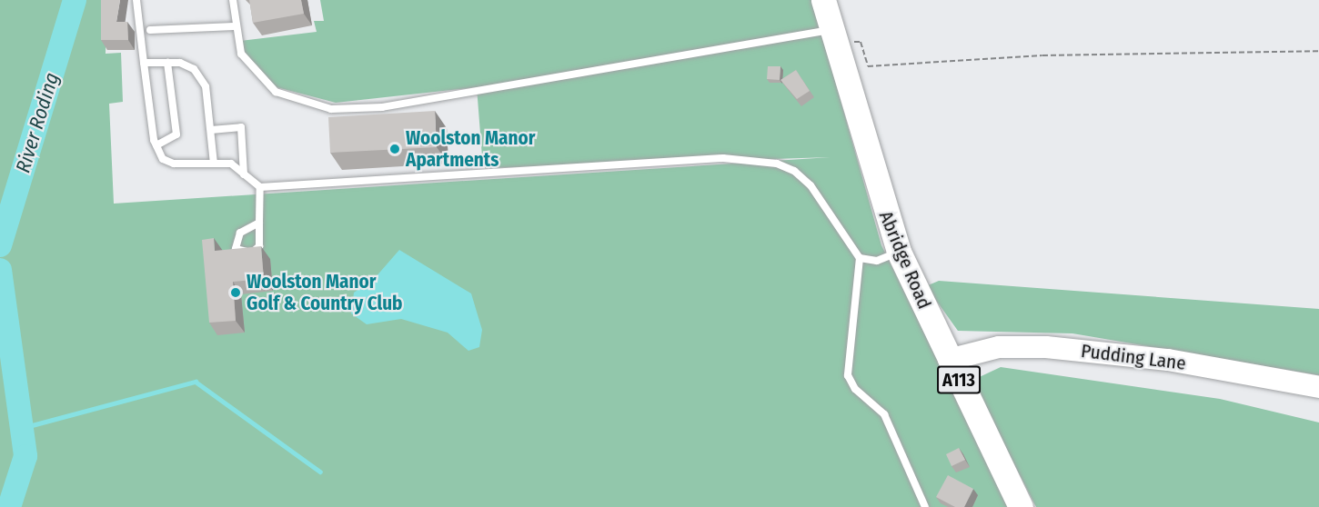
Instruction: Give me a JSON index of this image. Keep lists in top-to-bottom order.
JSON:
{
  "streets": {
    "main road": ["Abridge Road", "A113"],
    "street": ["Pudding Lane"]
  },
  "crossings": [
    ["Abridge Road", "Pudding Lane"]
  ],
  "water": ["River Roding"],
  "places": ["Woolston Manor Apartments", "Woolston Manor Golf & Country Club"]
}
